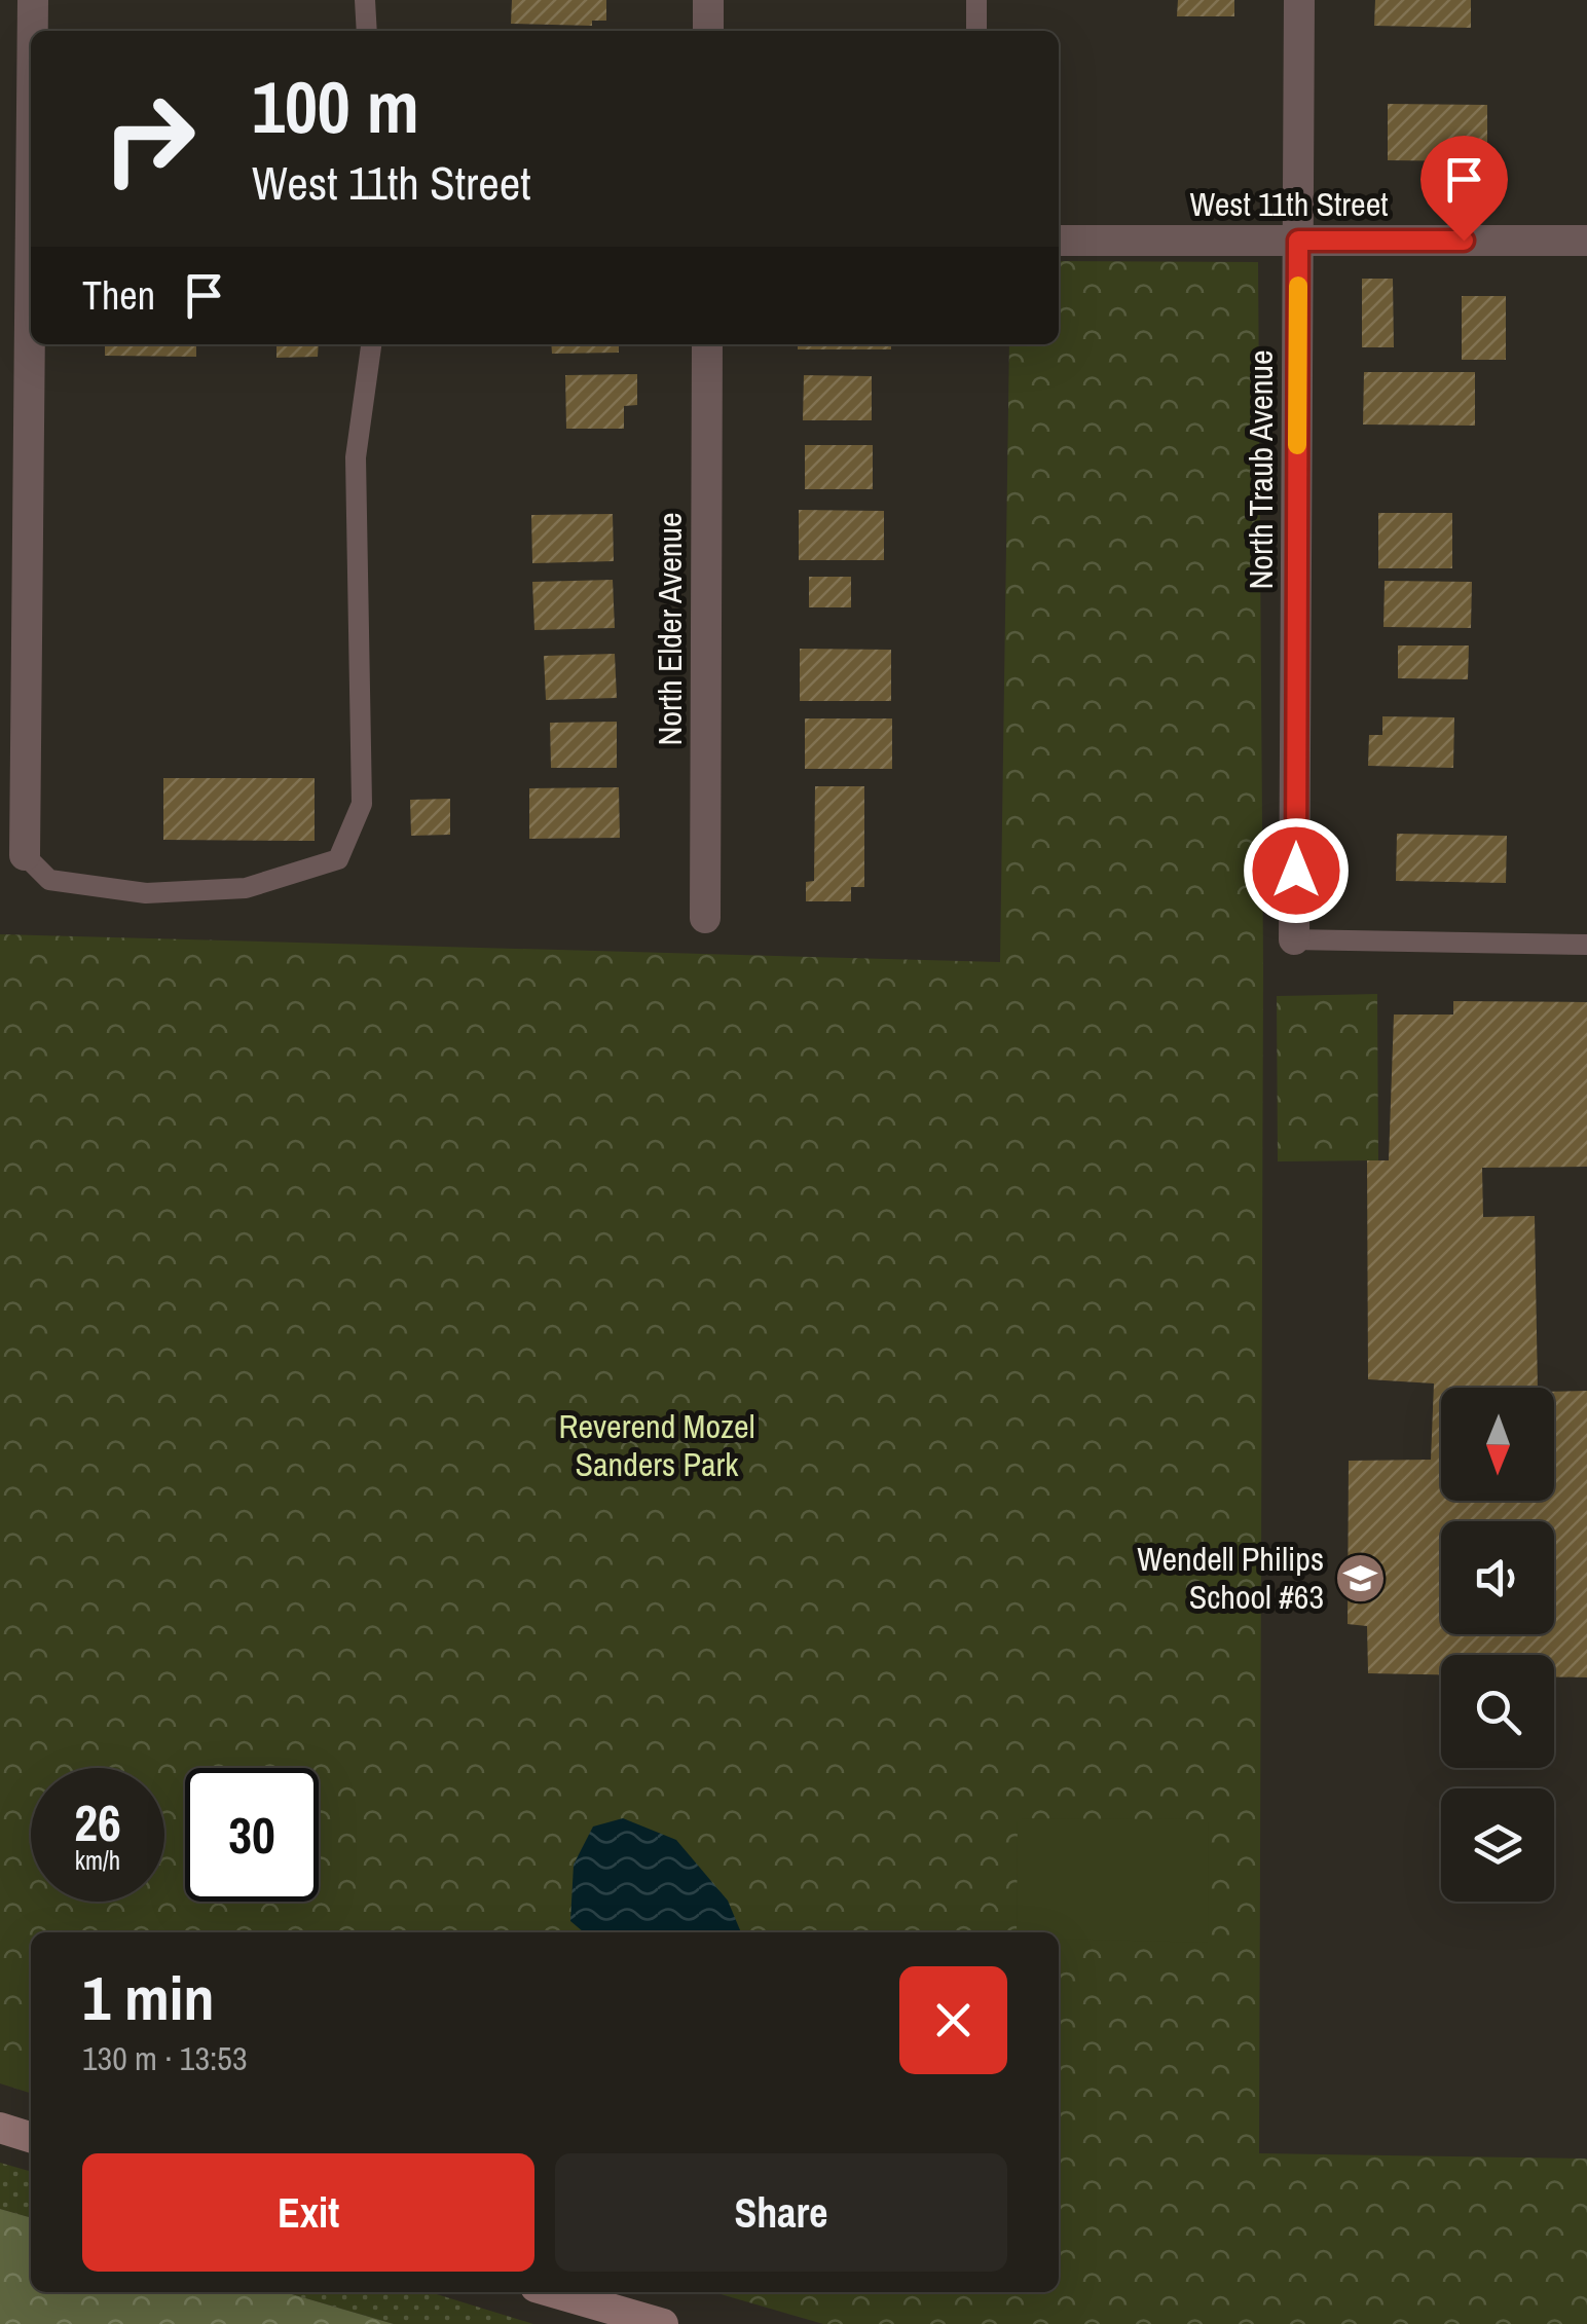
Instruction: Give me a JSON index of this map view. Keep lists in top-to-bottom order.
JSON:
{
  "streets": {
    "street": ["West 11th Street", "North Traub Avenue", "North Elder Avenue"]
  },
  "crossings": [
    ["West 11th Street", "North Traub Avenue"]
  ],
  "parks": ["Reverend Mozel Sanders Park"],
  "places": {
    "school or university": ["Wendell Philips School #63"]
  },
  "north": "bottom",
  "page": {
    "turn": ["100 m", "West 11th Street"],
    "then": "Then",
    "speed": "26 km/h",
    "limit": "30",
    "heading": ["1 min", "130 m · 13:53"],
    "buttons": ["Exit", "Share"]
  }
}
